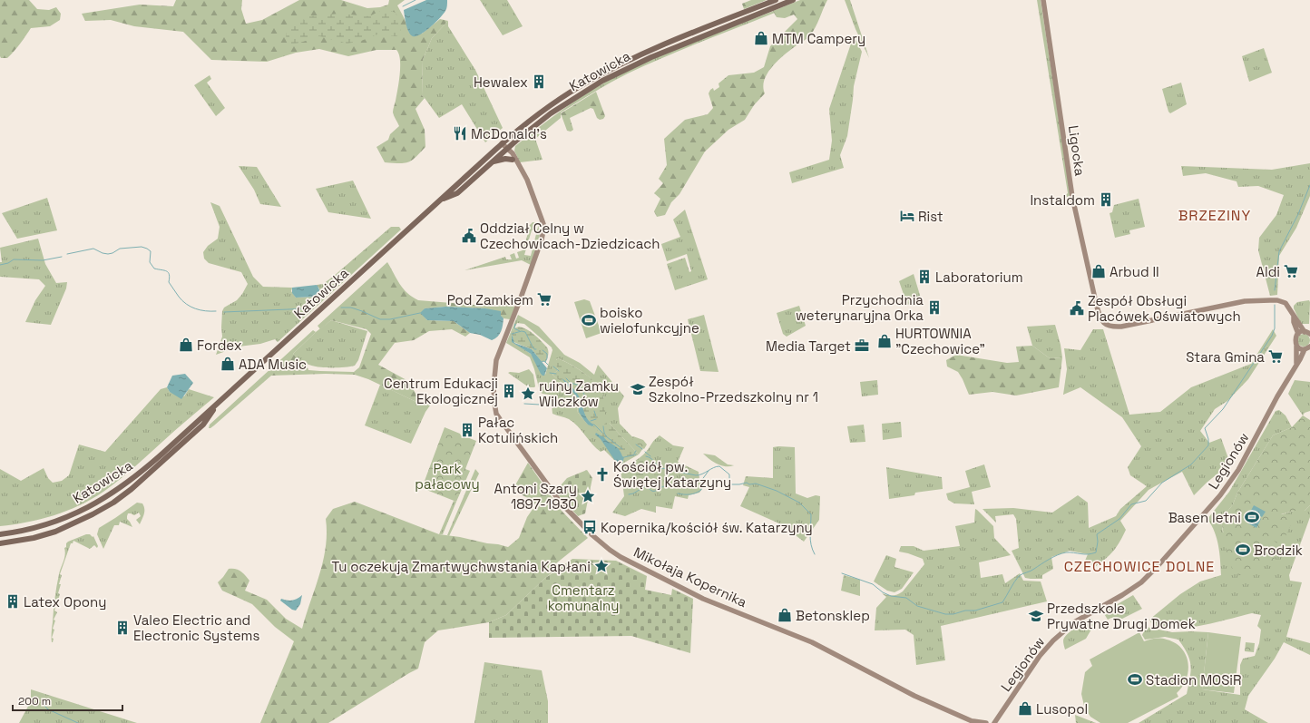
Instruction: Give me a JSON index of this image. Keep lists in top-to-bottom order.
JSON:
{
  "streets": {
    "main road": ["Katowicka"],
    "street": ["Ligocka", "Legionów", "Mikołaja Kopernika"]
  },
  "crossings": [
    ["Ligocka", "Legionów"]
  ],
  "districts": ["BRZEZINY", "CZECHOWICE DOLNE"],
  "parks": ["Park pałacowy", "Cmentarz komunalny"],
  "places": {
    "shop": [
      "MTM Campery",
      "Arbud II",
      "HURTOWNIA \"Czechowice\"",
      "Fordex",
      "ADA Music",
      "Betonsklep",
      "Lusopol"
    ],
    "building": [
      "Hewalex",
      "Instaldom",
      "Laboratorium",
      "Przychodnia weterynaryjna Orka",
      "Centrum Edukacji Ekologicznej",
      "Pałac Kotulińskich",
      "Latex Opony",
      "Valeo Electric and Electronic Systems"
    ],
    "restaurant": ["McDonald's"],
    "hotel": ["Rist"],
    "public building": ["Oddział Celny w Czechowicach-Dziedzicach", "Zespół Obsługi Placówek Oświatowych"],
    "supermarket": ["Aldi", "Pod Zamkiem", "Stara Gmina"],
    "sports": [
      "boisko wielofunkcyjne",
      "Basen letni",
      "Brodzik",
      "Stadion MOSiR"
    ],
    "office": ["Media Target"],
    "school or university": ["Zespół Szkolno-Przedszkolny nr 1", "Przedszkole Prywatne Drugi Domek"],
    "place": ["ruiny Zamku Wilczków", "Antoni Szary 1897-1930", "Tu oczekują Zmartwychwstania Kapłani"],
    "church": ["Kościół pw. Świętej Katarzyny"],
    "bus stop": ["Kopernika/kościół św. Katarzyny"]
  },
  "scale_bar": "200 m"
}
